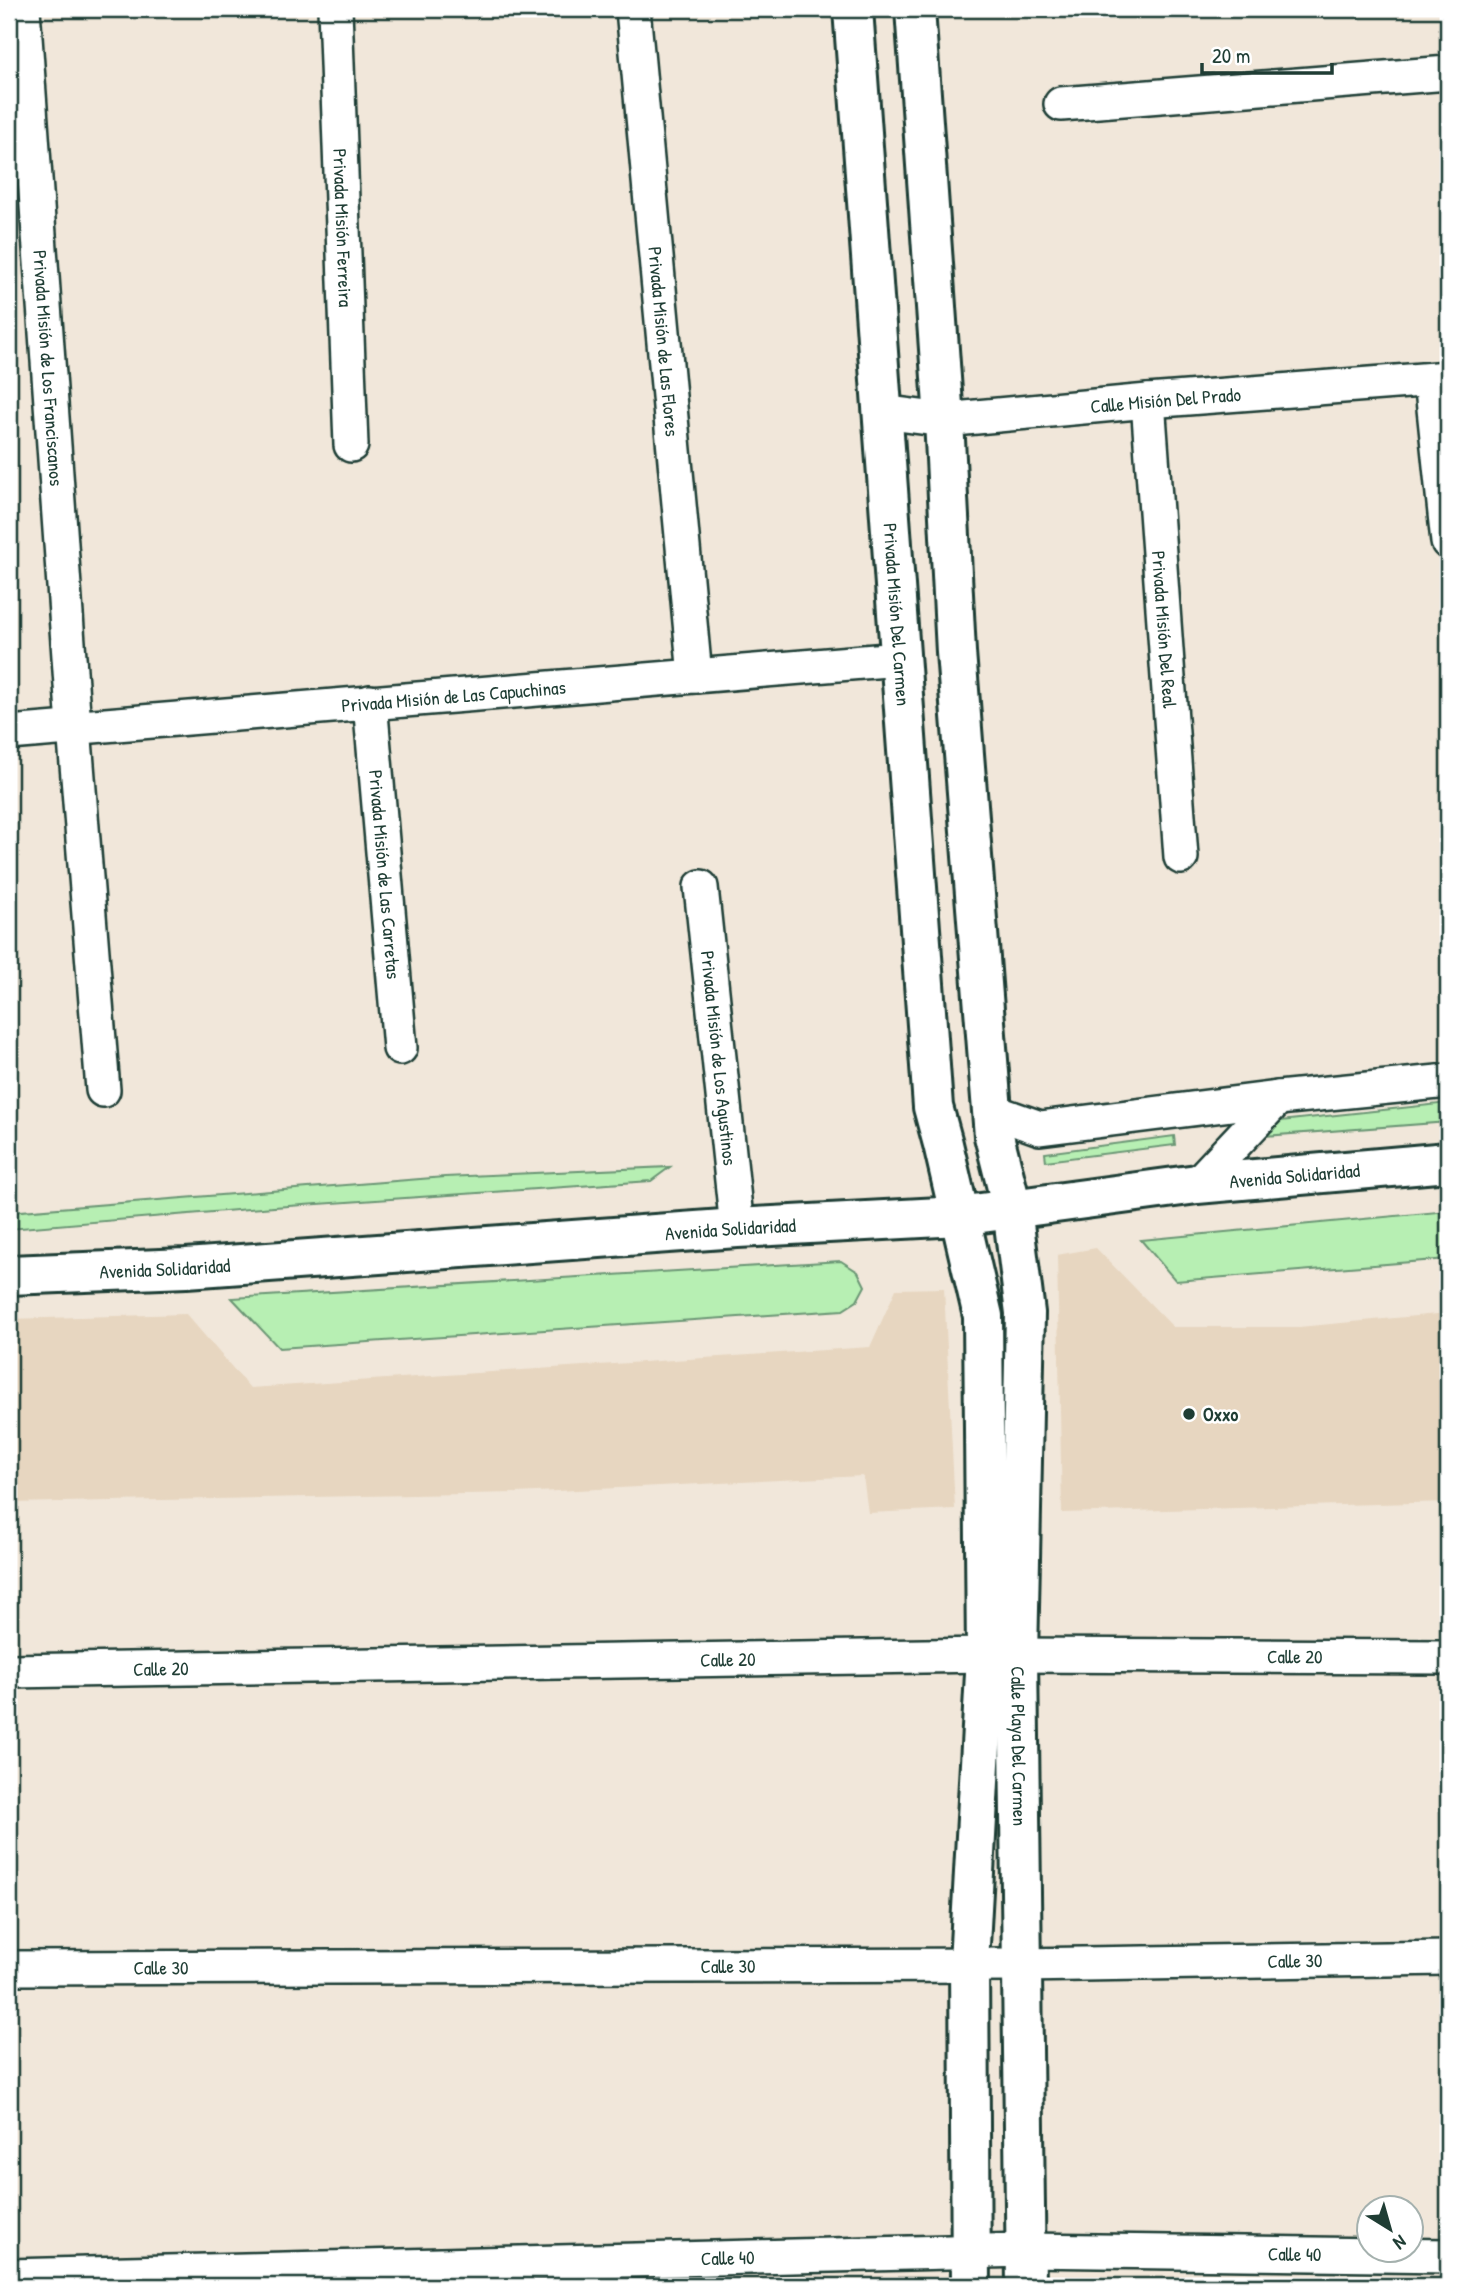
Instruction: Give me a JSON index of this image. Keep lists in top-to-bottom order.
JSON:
{
  "streets": {
    "street": [
      "Privada Misión Ferreira",
      "Privada Misión de Las Flores",
      "Privada Misión de Los Franciscanos",
      "Calle Misión Del Prado",
      "Privada Misión Del Carmen",
      "Privada Misión Del Real",
      "Privada Misión de Las Capuchinas",
      "Privada Misión de Las Carretas",
      "Privada Misión de Los Agustinos",
      "Avenida Solidaridad",
      "Calle 20",
      "Calle Playa Del Carmen",
      "Calle 30",
      "Calle 40"
    ]
  },
  "crossings": [
    ["Privada Misión de Las Flores", "Privada Misión de Las Capuchinas"],
    ["Privada Misión de Los Franciscanos", "Privada Misión de Las Capuchinas"],
    ["Calle Misión Del Prado", "Privada Misión Del Carmen"],
    ["Calle Misión Del Prado", "Privada Misión Del Real"],
    ["Privada Misión Del Carmen", "Privada Misión de Las Capuchinas"],
    ["Privada Misión Del Carmen", "Avenida Solidaridad"],
    ["Privada Misión Del Carmen", "Calle Playa Del Carmen"],
    ["Privada Misión de Las Capuchinas", "Privada Misión de Las Carretas"],
    ["Privada Misión de Los Agustinos", "Avenida Solidaridad"],
    ["Avenida Solidaridad", "Calle Playa Del Carmen"],
    ["Calle 20", "Calle Playa Del Carmen"],
    ["Calle Playa Del Carmen", "Calle 30"],
    ["Calle Playa Del Carmen", "Calle 40"]
  ],
  "places": ["Oxxo"],
  "scale_bar": "20 m",
  "north": "bottom right"
}
